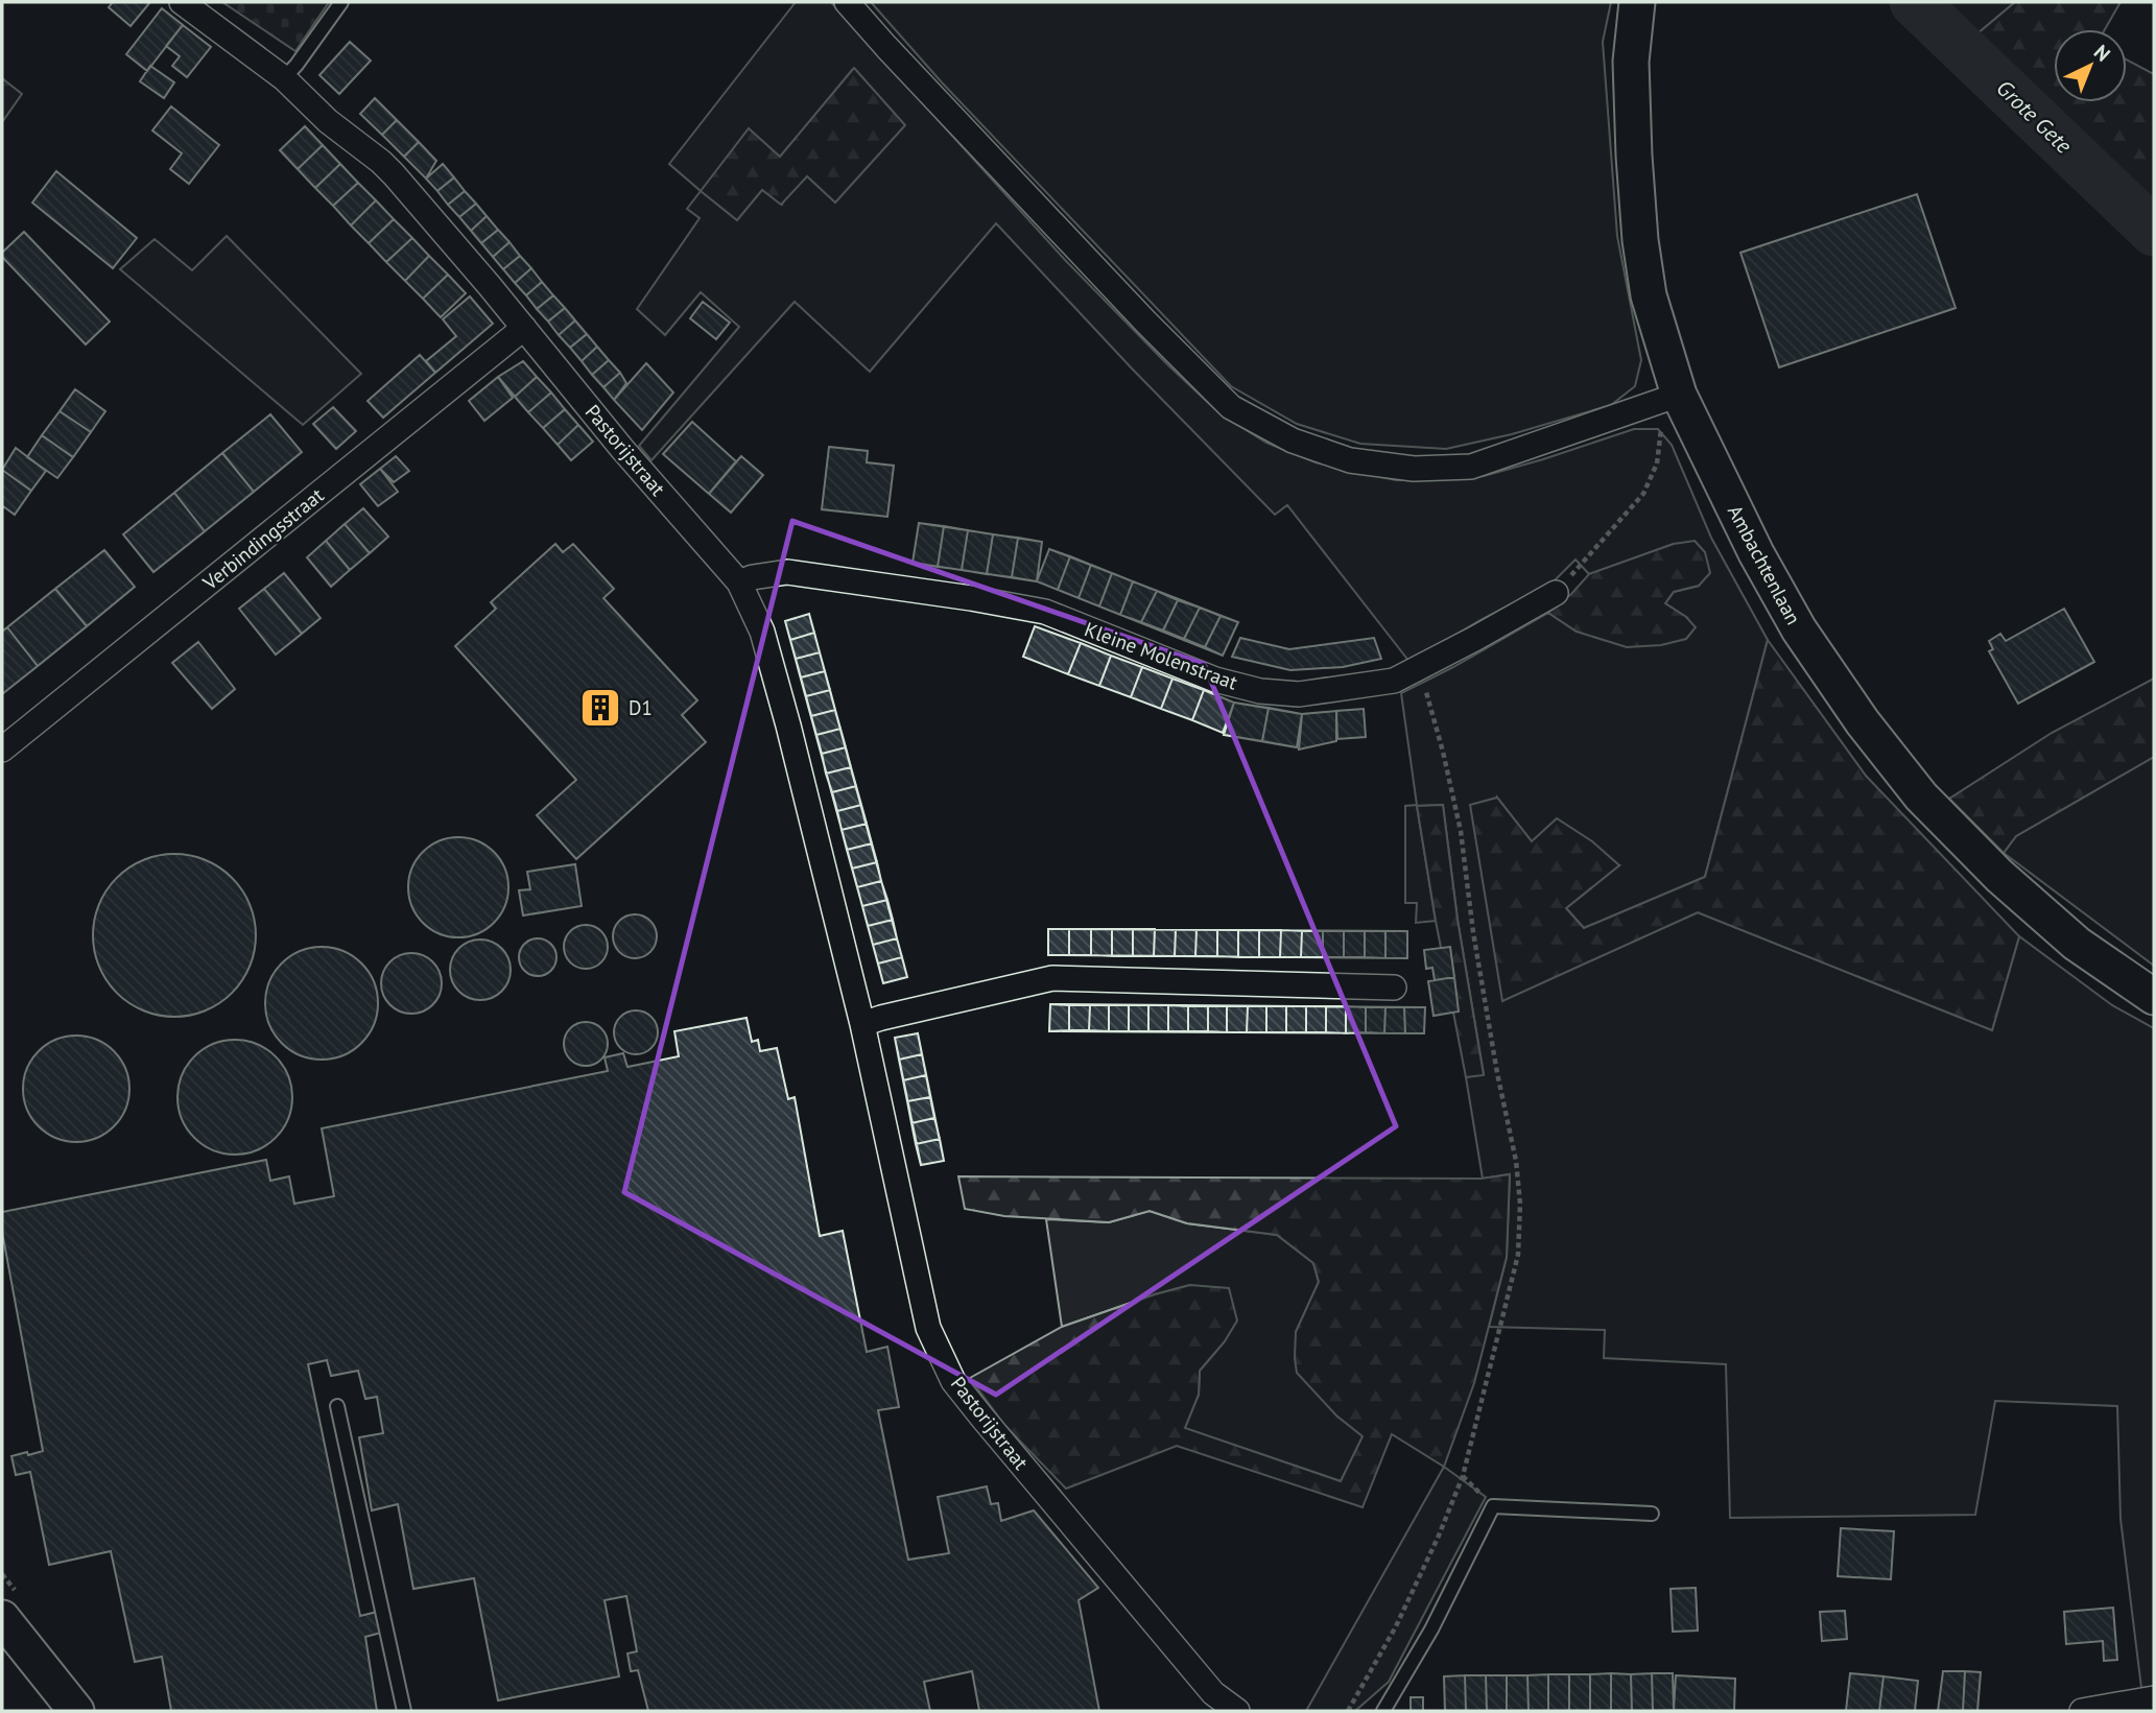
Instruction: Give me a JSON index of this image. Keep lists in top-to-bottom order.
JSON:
{
  "streets": {
    "street": [
      "Pastorijstraat",
      "Verbindingsstraat",
      "Ambachtenlaan",
      "Kleine Molenstraat"
    ]
  },
  "crossings": [
    ["Pastorijstraat", "Verbindingsstraat"],
    ["Pastorijstraat", "Kleine Molenstraat"]
  ],
  "water": ["Grote Gete"],
  "places": {
    "building": ["D1"]
  },
  "north": "top right"
}
